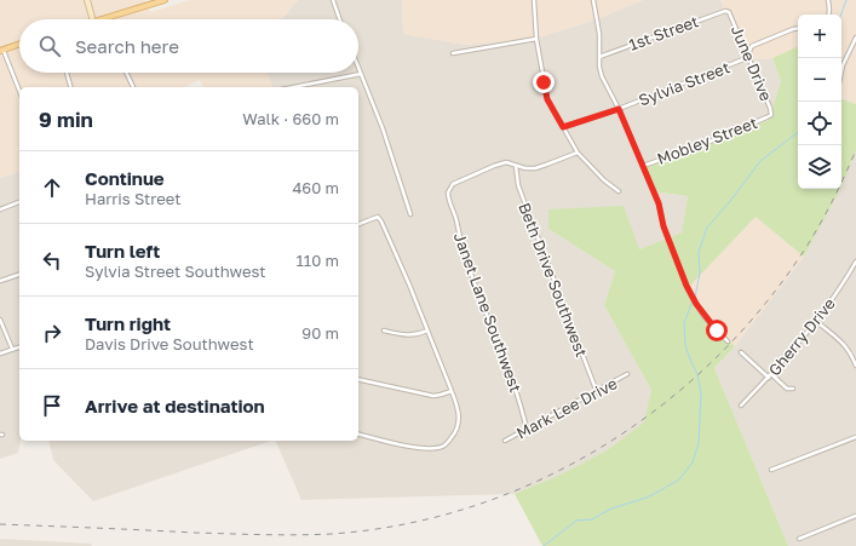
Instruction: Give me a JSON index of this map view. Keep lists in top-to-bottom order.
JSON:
{
  "streets": {
    "street": [
      "1st Street",
      "June Drive",
      "Sylvia Street",
      "Mobley Street",
      "Beth Drive Southwest",
      "Janet Lane Southwest",
      "Gherry Drive",
      "Mark Lee Drive"
    ]
  },
  "crossings": [
    ["1st Street", "June Drive"],
    ["June Drive", "Sylvia Street"],
    ["June Drive", "Mobley Street"],
    ["Beth Drive Southwest", "Janet Lane Southwest"],
    ["Beth Drive Southwest", "Mark Lee Drive"],
    ["Janet Lane Southwest", "Mark Lee Drive"]
  ],
  "page": {
    "map_buttons": ["+", "−"],
    "search": "Search here",
    "heading": ["9 min", "Walk · 660 m"],
    "list": [
      ["Continue", "Harris Street", "460 m"],
      ["Turn left", "Sylvia Street Southwest", "110 m"],
      ["Turn right", "Davis Drive Southwest", "90 m"],
      "Arrive at destination"
    ]
  }
}
